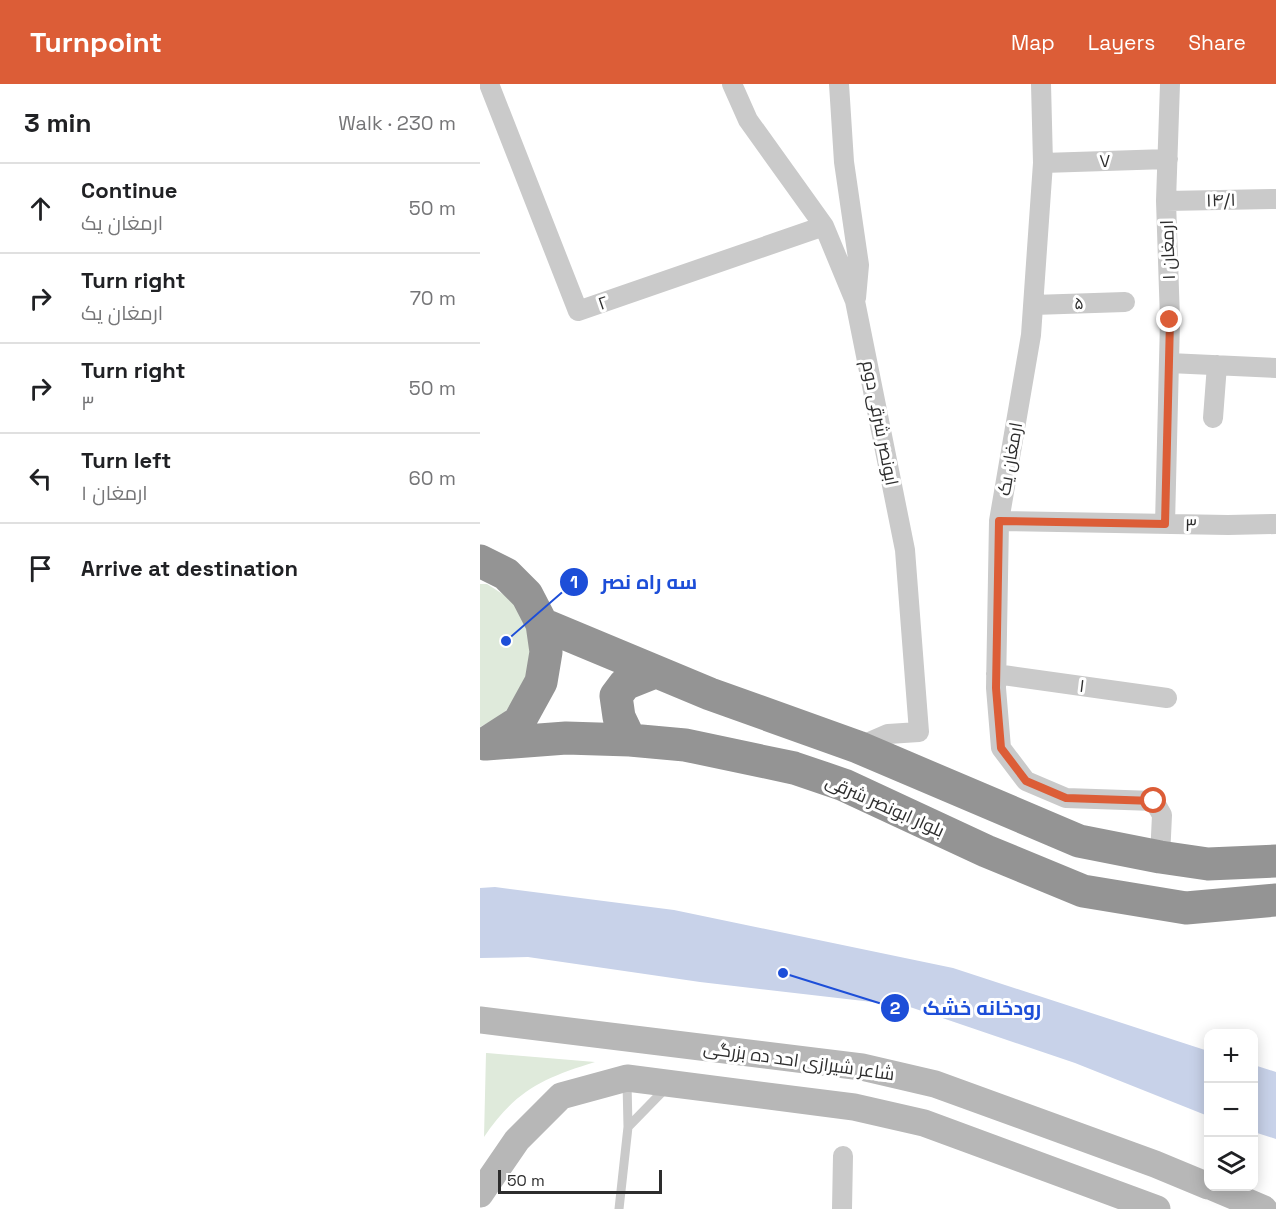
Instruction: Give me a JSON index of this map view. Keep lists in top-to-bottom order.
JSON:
{
  "streets": {
    "highway": ["بلوار ابونصر شرقی"],
    "street": [
      "۷",
      "۱۴/۱",
      "ارمغان ۱",
      "۲",
      "۵",
      "ابونصر شرقی دوم",
      "ارمغان یک",
      "۳",
      "۱",
      "شاعر شیرازی احد ده بزرگی"
    ]
  },
  "crossings": [
    ["۷", "ارمغان ۱"],
    ["۷", "ارمغان یک"],
    ["۱۴/۱", "ارمغان ۱"],
    ["ارمغان ۱", "۳"],
    ["۲", "ابونصر شرقی دوم"],
    ["۵", "ارمغان یک"],
    ["ارمغان یک", "۳"],
    ["ارمغان یک", "۱"]
  ],
  "places": ["سه راه نصر", "رودخانه خشک"],
  "scale_bar": "50 m",
  "page": {
    "header": "Turnpoint",
    "nav": ["Map", "Layers", "Share"],
    "heading": ["3 min", "Walk · 230 m"],
    "list": [
      ["Continue", "ارمغان یک", "50 m"],
      ["Turn right", "ارمغان یک", "70 m"],
      ["Turn right", "۳", "50 m"],
      ["Turn left", "ارمغان ۱", "60 m"],
      "Arrive at destination"
    ],
    "map_buttons": ["+", "−"],
    "scale": "50 m"
  }
}
